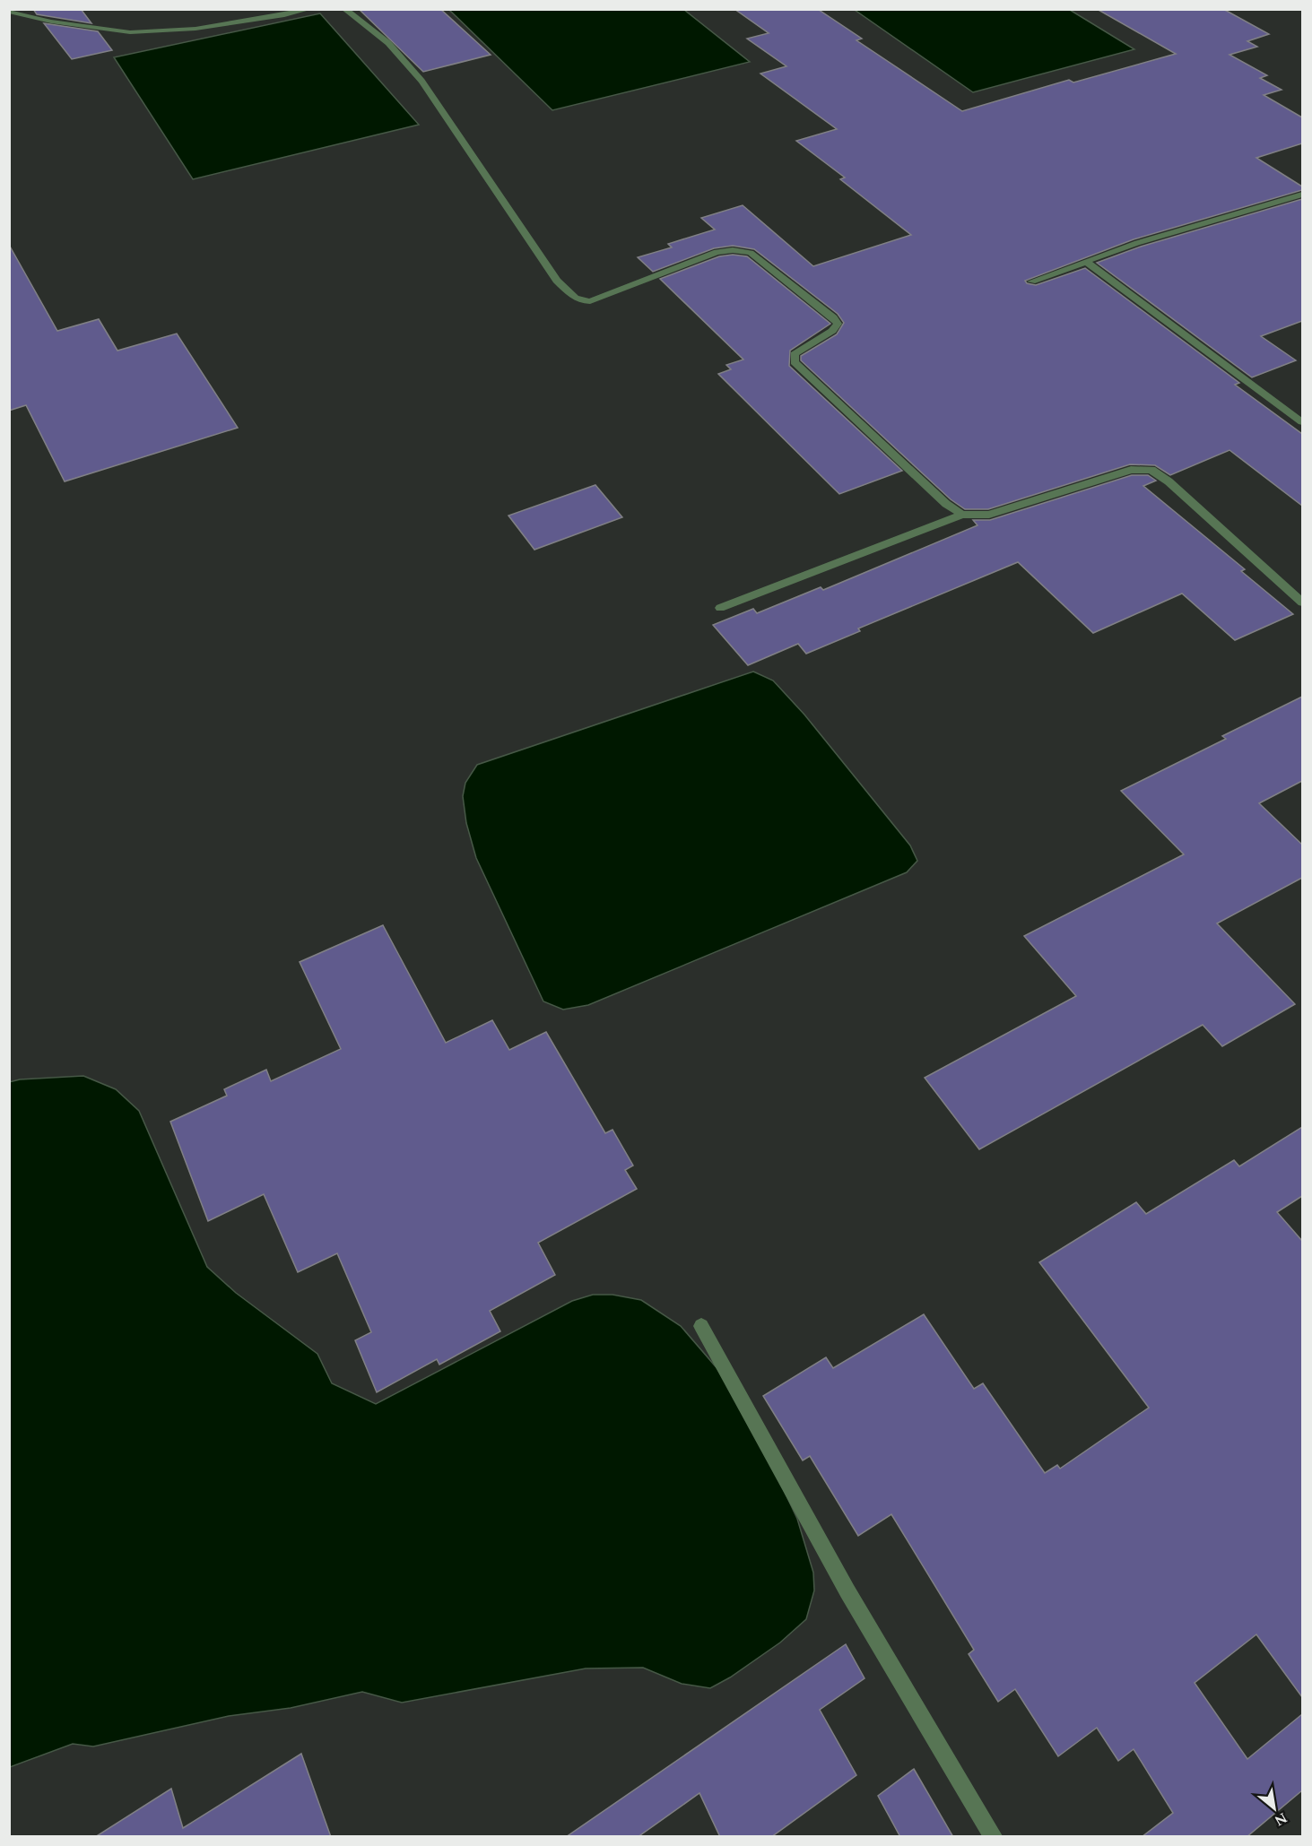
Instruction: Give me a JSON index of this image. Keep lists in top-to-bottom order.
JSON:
{
  "north": "bottom right"
}
